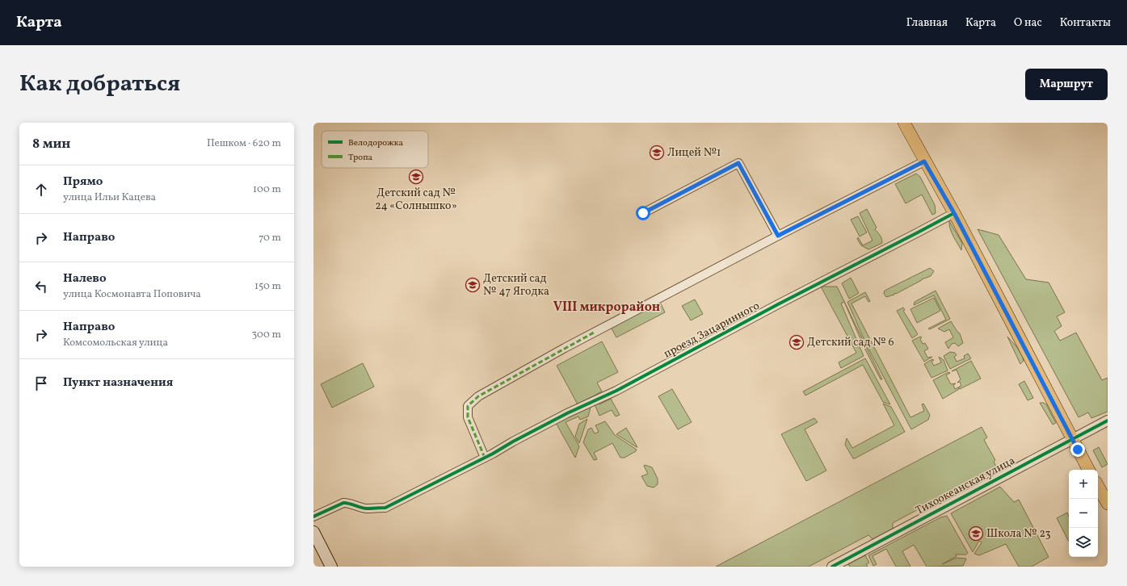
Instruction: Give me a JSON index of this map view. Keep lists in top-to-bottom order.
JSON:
{
  "streets": {
    "street": ["проезд Зацаринного", "Тихоокеанская улица"]
  },
  "districts": ["VIII микрорайон"],
  "places": {
    "school or university": [
      "Лицей №1",
      "Детский сад № 24 «Солнышко»",
      "Детский сад № 47 Ягодка",
      "Детский сад № 6",
      "Школа № 23"
    ]
  },
  "legend": ["Велодорожка", "Тропа"],
  "page": {
    "header": "Карта",
    "nav": [
      "Главная",
      "Карта",
      "О нас",
      "Контакты"
    ],
    "title": "Как добраться",
    "buttons": "Маршрут",
    "heading": ["8 мин", "Пешком · 620 m"],
    "list": [
      ["Прямо", "улица Ильи Кацева", "100 m"],
      ["Направо", "70 m"],
      ["Налево", "улица Космонавта Поповича", "150 m"],
      ["Направо", "Комсомольская улица", "300 m"],
      "Пункт назначения"
    ],
    "map_buttons": ["+", "−"]
  }
}
